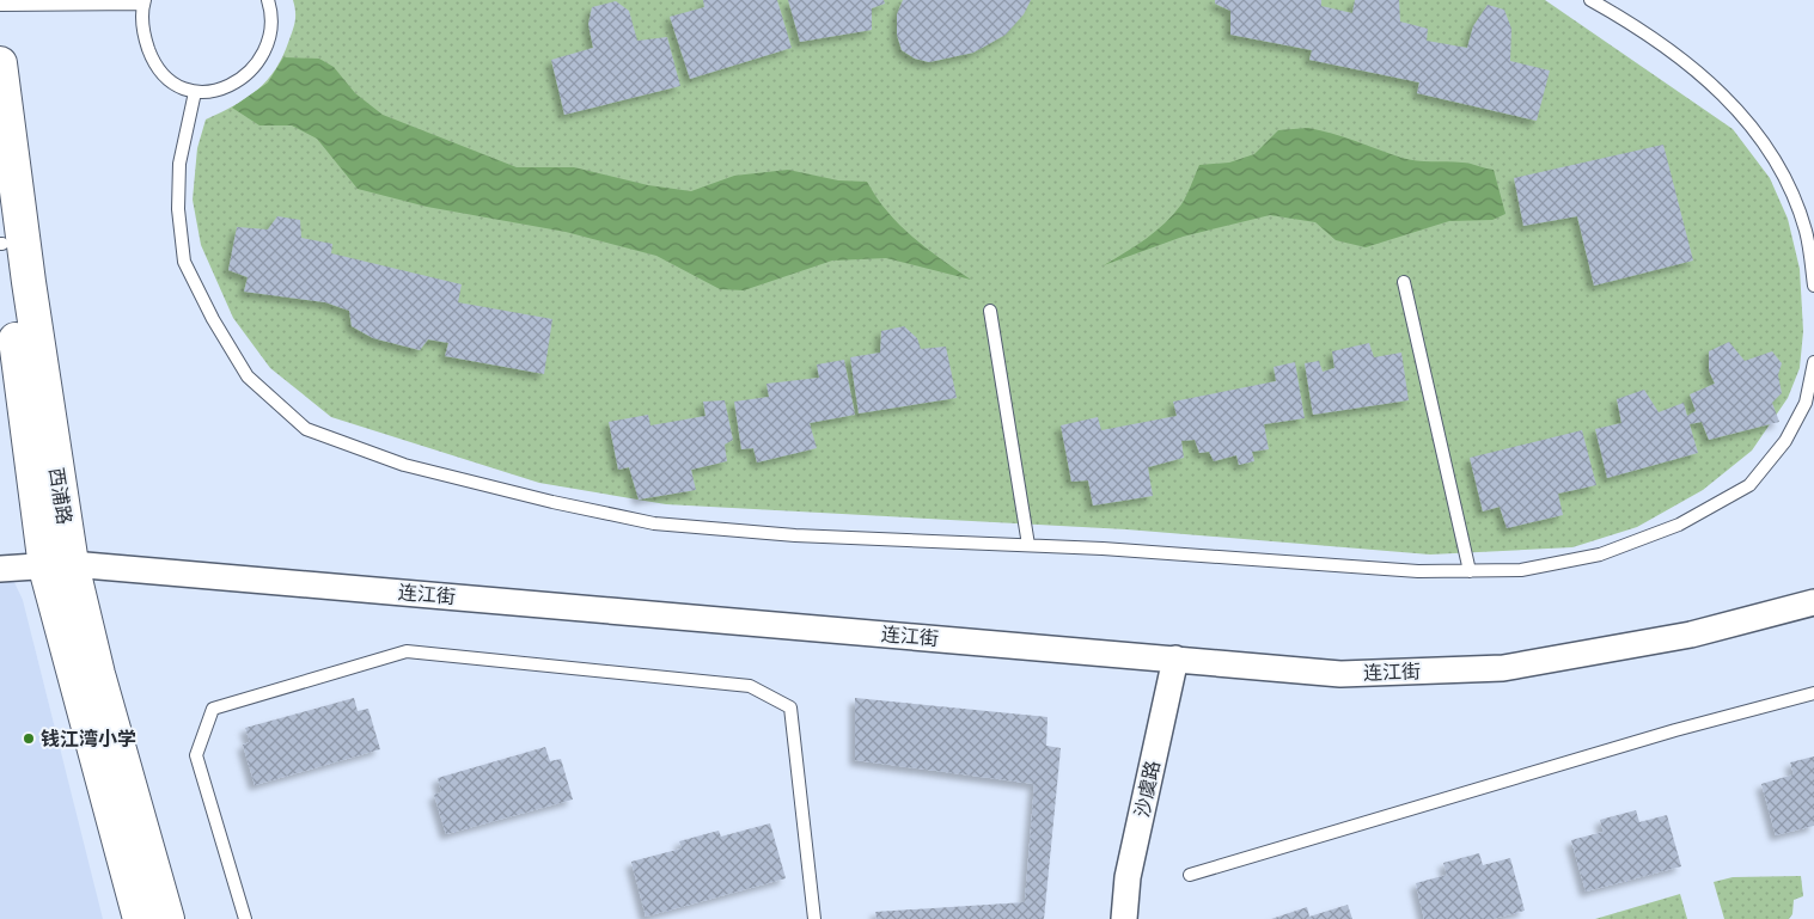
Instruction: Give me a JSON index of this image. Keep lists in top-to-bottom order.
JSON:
{
  "streets": {
    "street": ["西浦路", "连江街", "沙虞路"]
  },
  "crossings": [
    ["西浦路", "连江街"],
    ["连江街", "沙虞路"]
  ],
  "places": ["钱江湾小学"]
}
